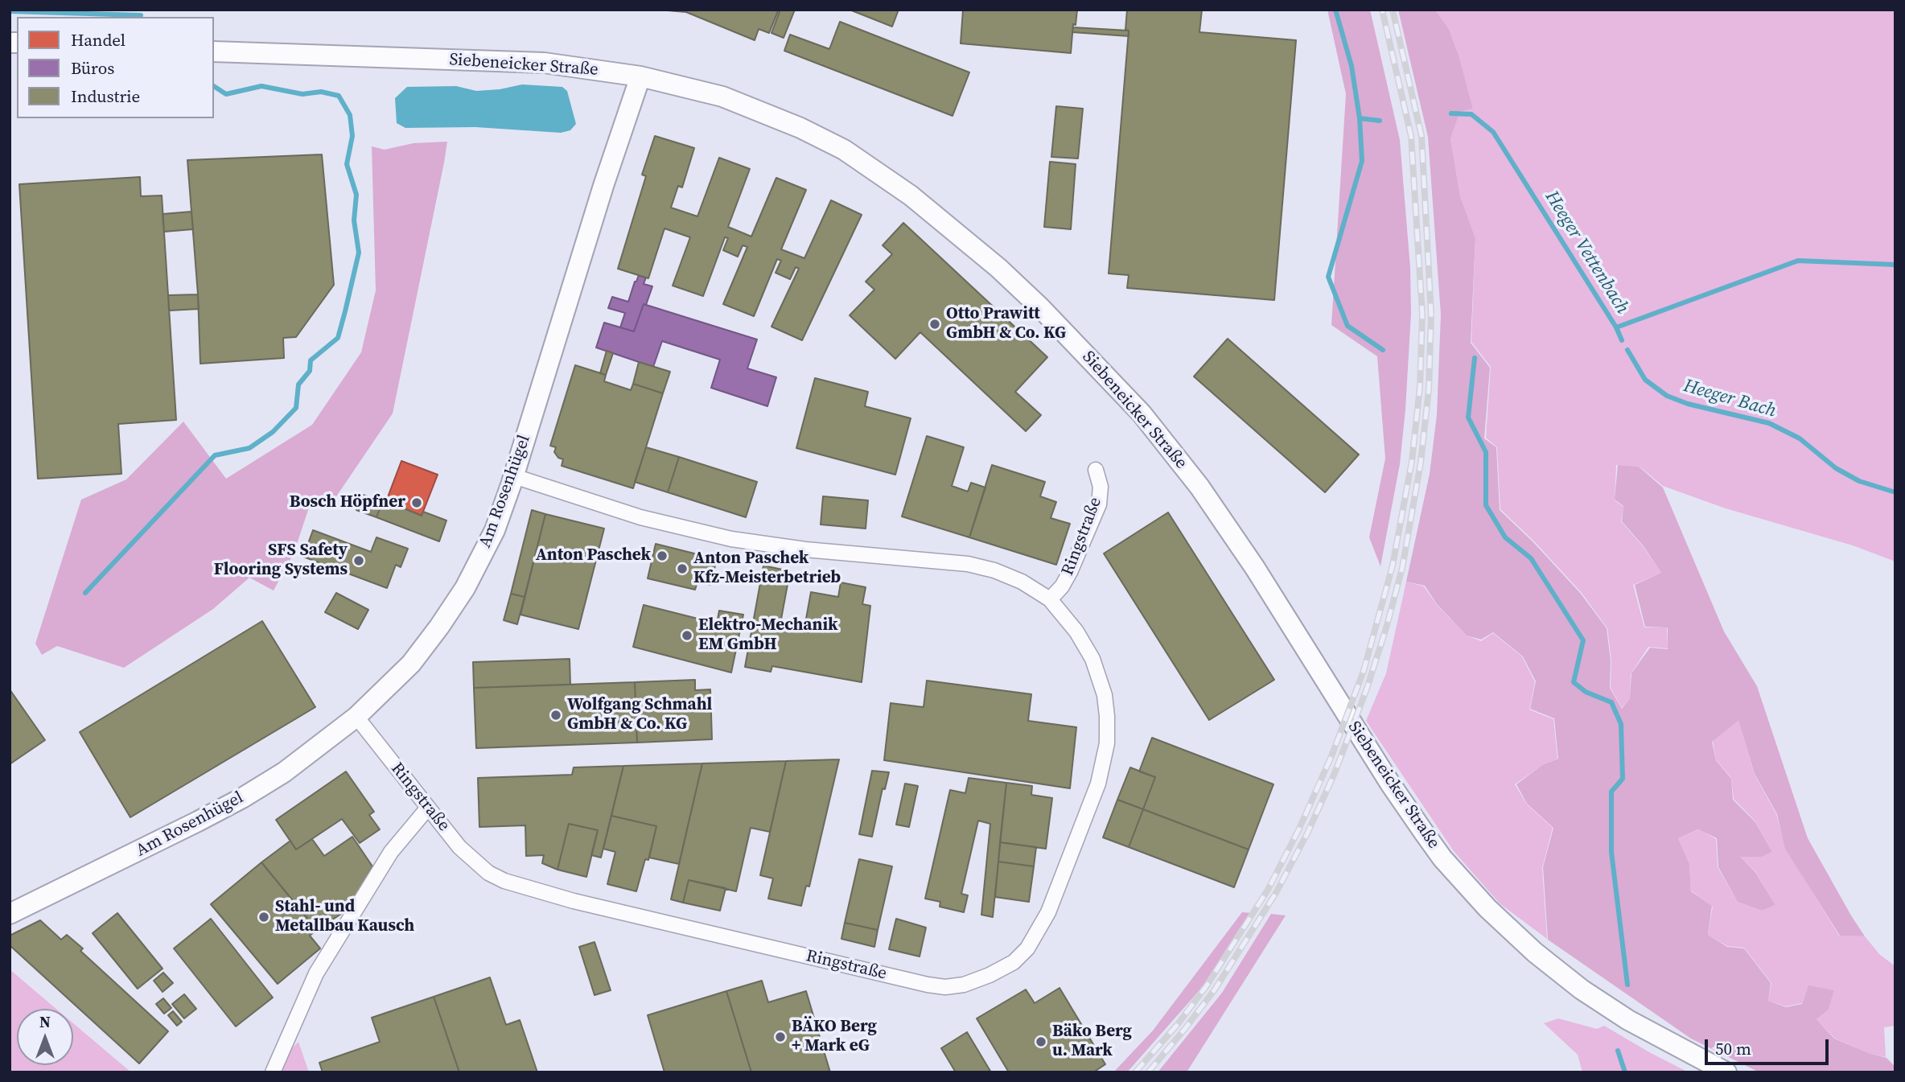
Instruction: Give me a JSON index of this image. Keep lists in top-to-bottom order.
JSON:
{
  "streets": {
    "main road": ["Siebeneicker Straße", "Am Rosenhügel"],
    "street": ["Ringstraße"]
  },
  "crossings": [
    ["Siebeneicker Straße", "Am Rosenhügel"],
    ["Am Rosenhügel", "Ringstraße"]
  ],
  "water": ["Heeger Vettenbach", "Heeger Bach"],
  "places": [
    "Otto Prawitt GmbH & Co. KG",
    "Bosch Höpfner",
    "Anton Paschek",
    "SFS Safety Flooring Systems",
    "Anton Paschek Kfz-Meisterbetrieb",
    "Elektro-Mechanik EM GmbH",
    "Wolfgang Schmahl GmbH & Co. KG",
    "Stahl- und Metallbau Kausch",
    "BÄKO Berg + Mark eG",
    "Bäko Berg u. Mark"
  ],
  "legend": ["Handel", "Büros", "Industrie"],
  "scale_bar": "50 m",
  "north": "top"
}
